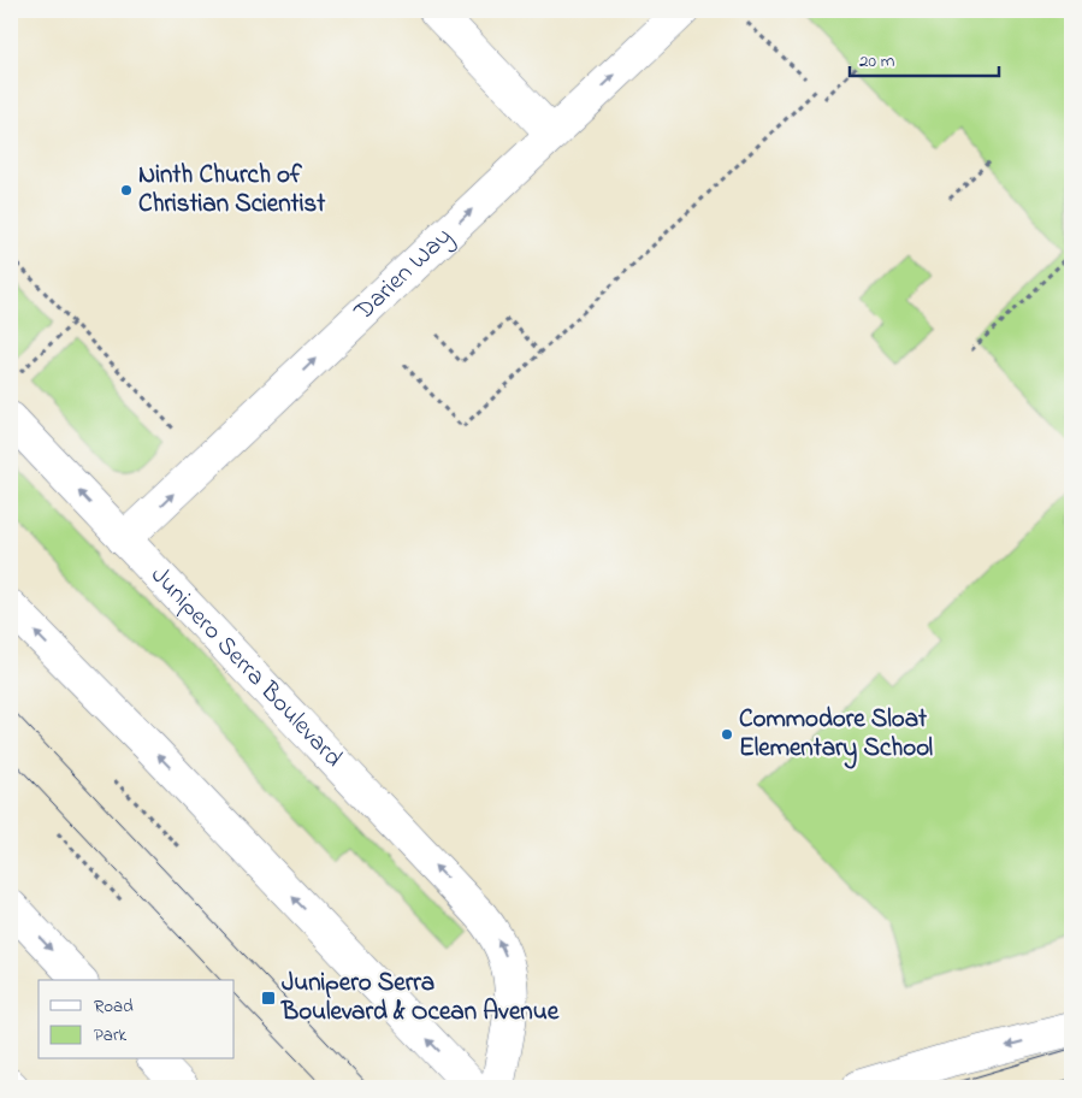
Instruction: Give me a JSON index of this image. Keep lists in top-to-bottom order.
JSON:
{
  "streets": {
    "street": ["Darien Way", "Junipero Serra Boulevard"]
  },
  "crossings": [
    ["Darien Way", "Junipero Serra Boulevard"]
  ],
  "one_way": ["Darien Way"],
  "places": {
    "other": ["Ninth Church of Christian Scientist", "Commodore Sloat Elementary School"],
    "transit": ["Junipero Serra Boulevard & Ocean Avenue"]
  },
  "legend": ["Road", "Park"],
  "scale_bar": "20 m"
}
